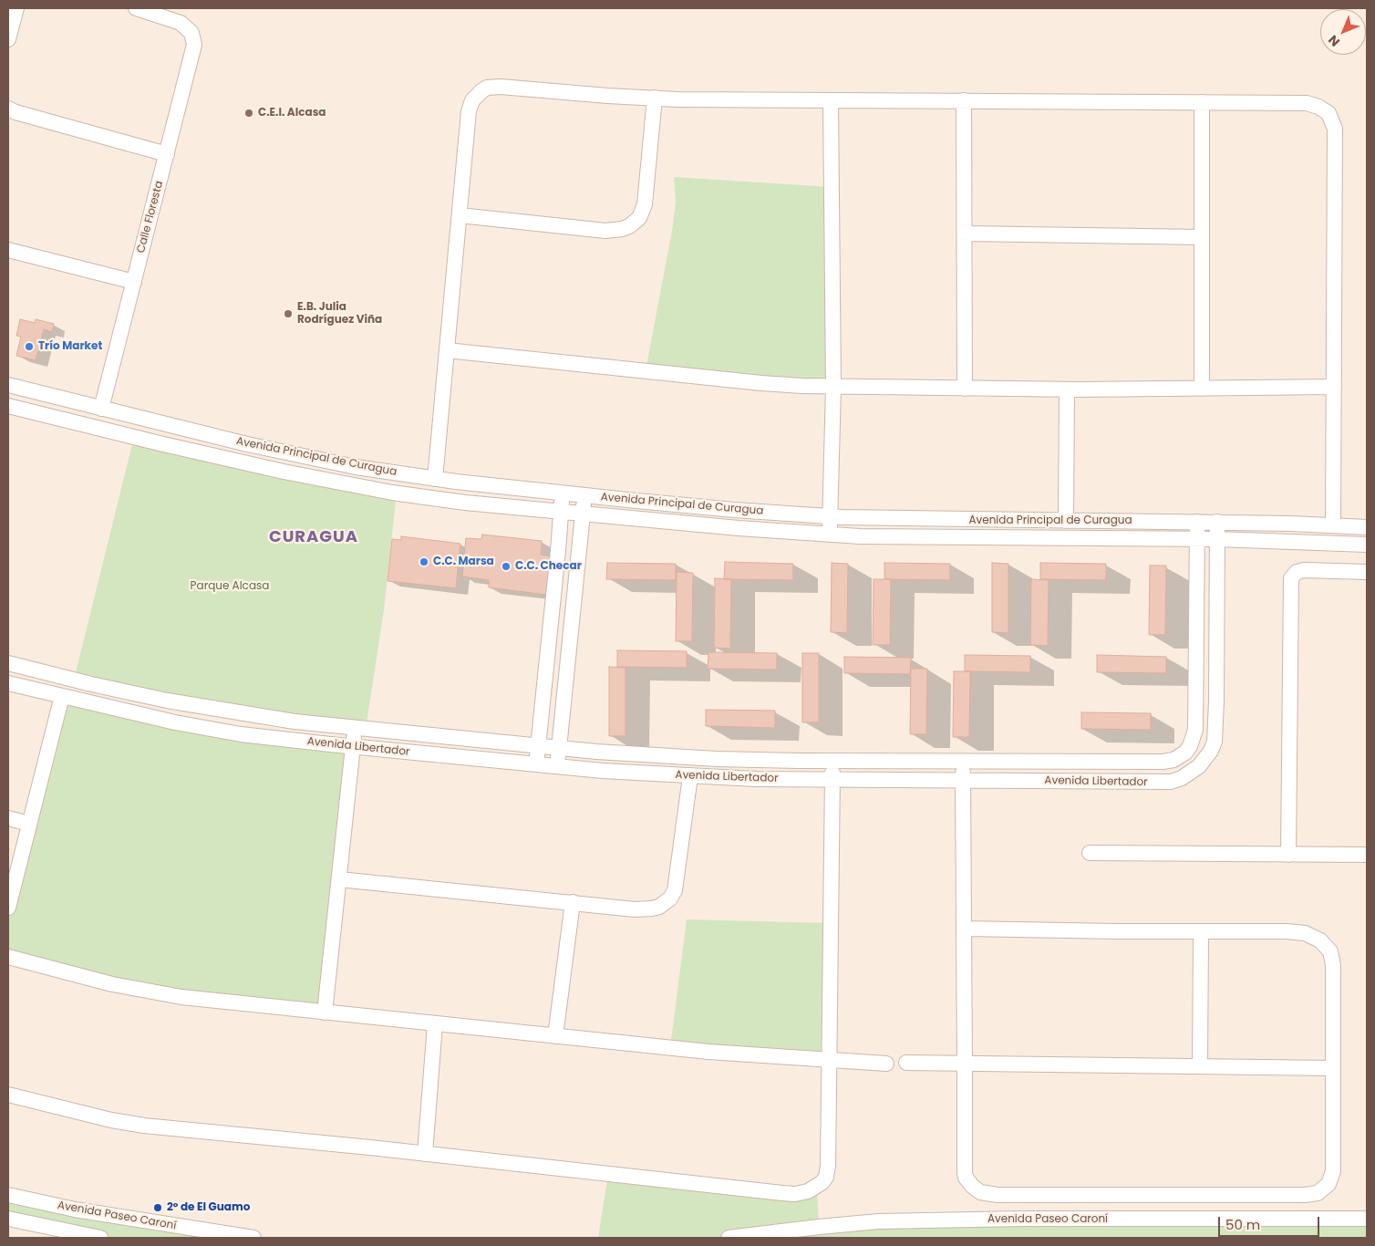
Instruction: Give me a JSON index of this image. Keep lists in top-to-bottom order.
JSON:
{
  "streets": {
    "street": [
      "Calle Floresta",
      "Avenida Principal de Curagua",
      "Avenida Libertador",
      "Avenida Paseo Caroní"
    ]
  },
  "crossings": [
    ["Calle Floresta", "Avenida Principal de Curagua"],
    ["Avenida Principal de Curagua", "Avenida Libertador"]
  ],
  "districts": ["CURAGUA"],
  "parks": ["Parque Alcasa"],
  "places": [
    "C.E.I. Alcasa",
    "E.B. Julia Rodríguez Viña",
    "Trío Market",
    "C.C. Marsa",
    "C.C. Checar",
    "2° de El Guamo"
  ],
  "scale_bar": "50 m",
  "north": "bottom left"
}
